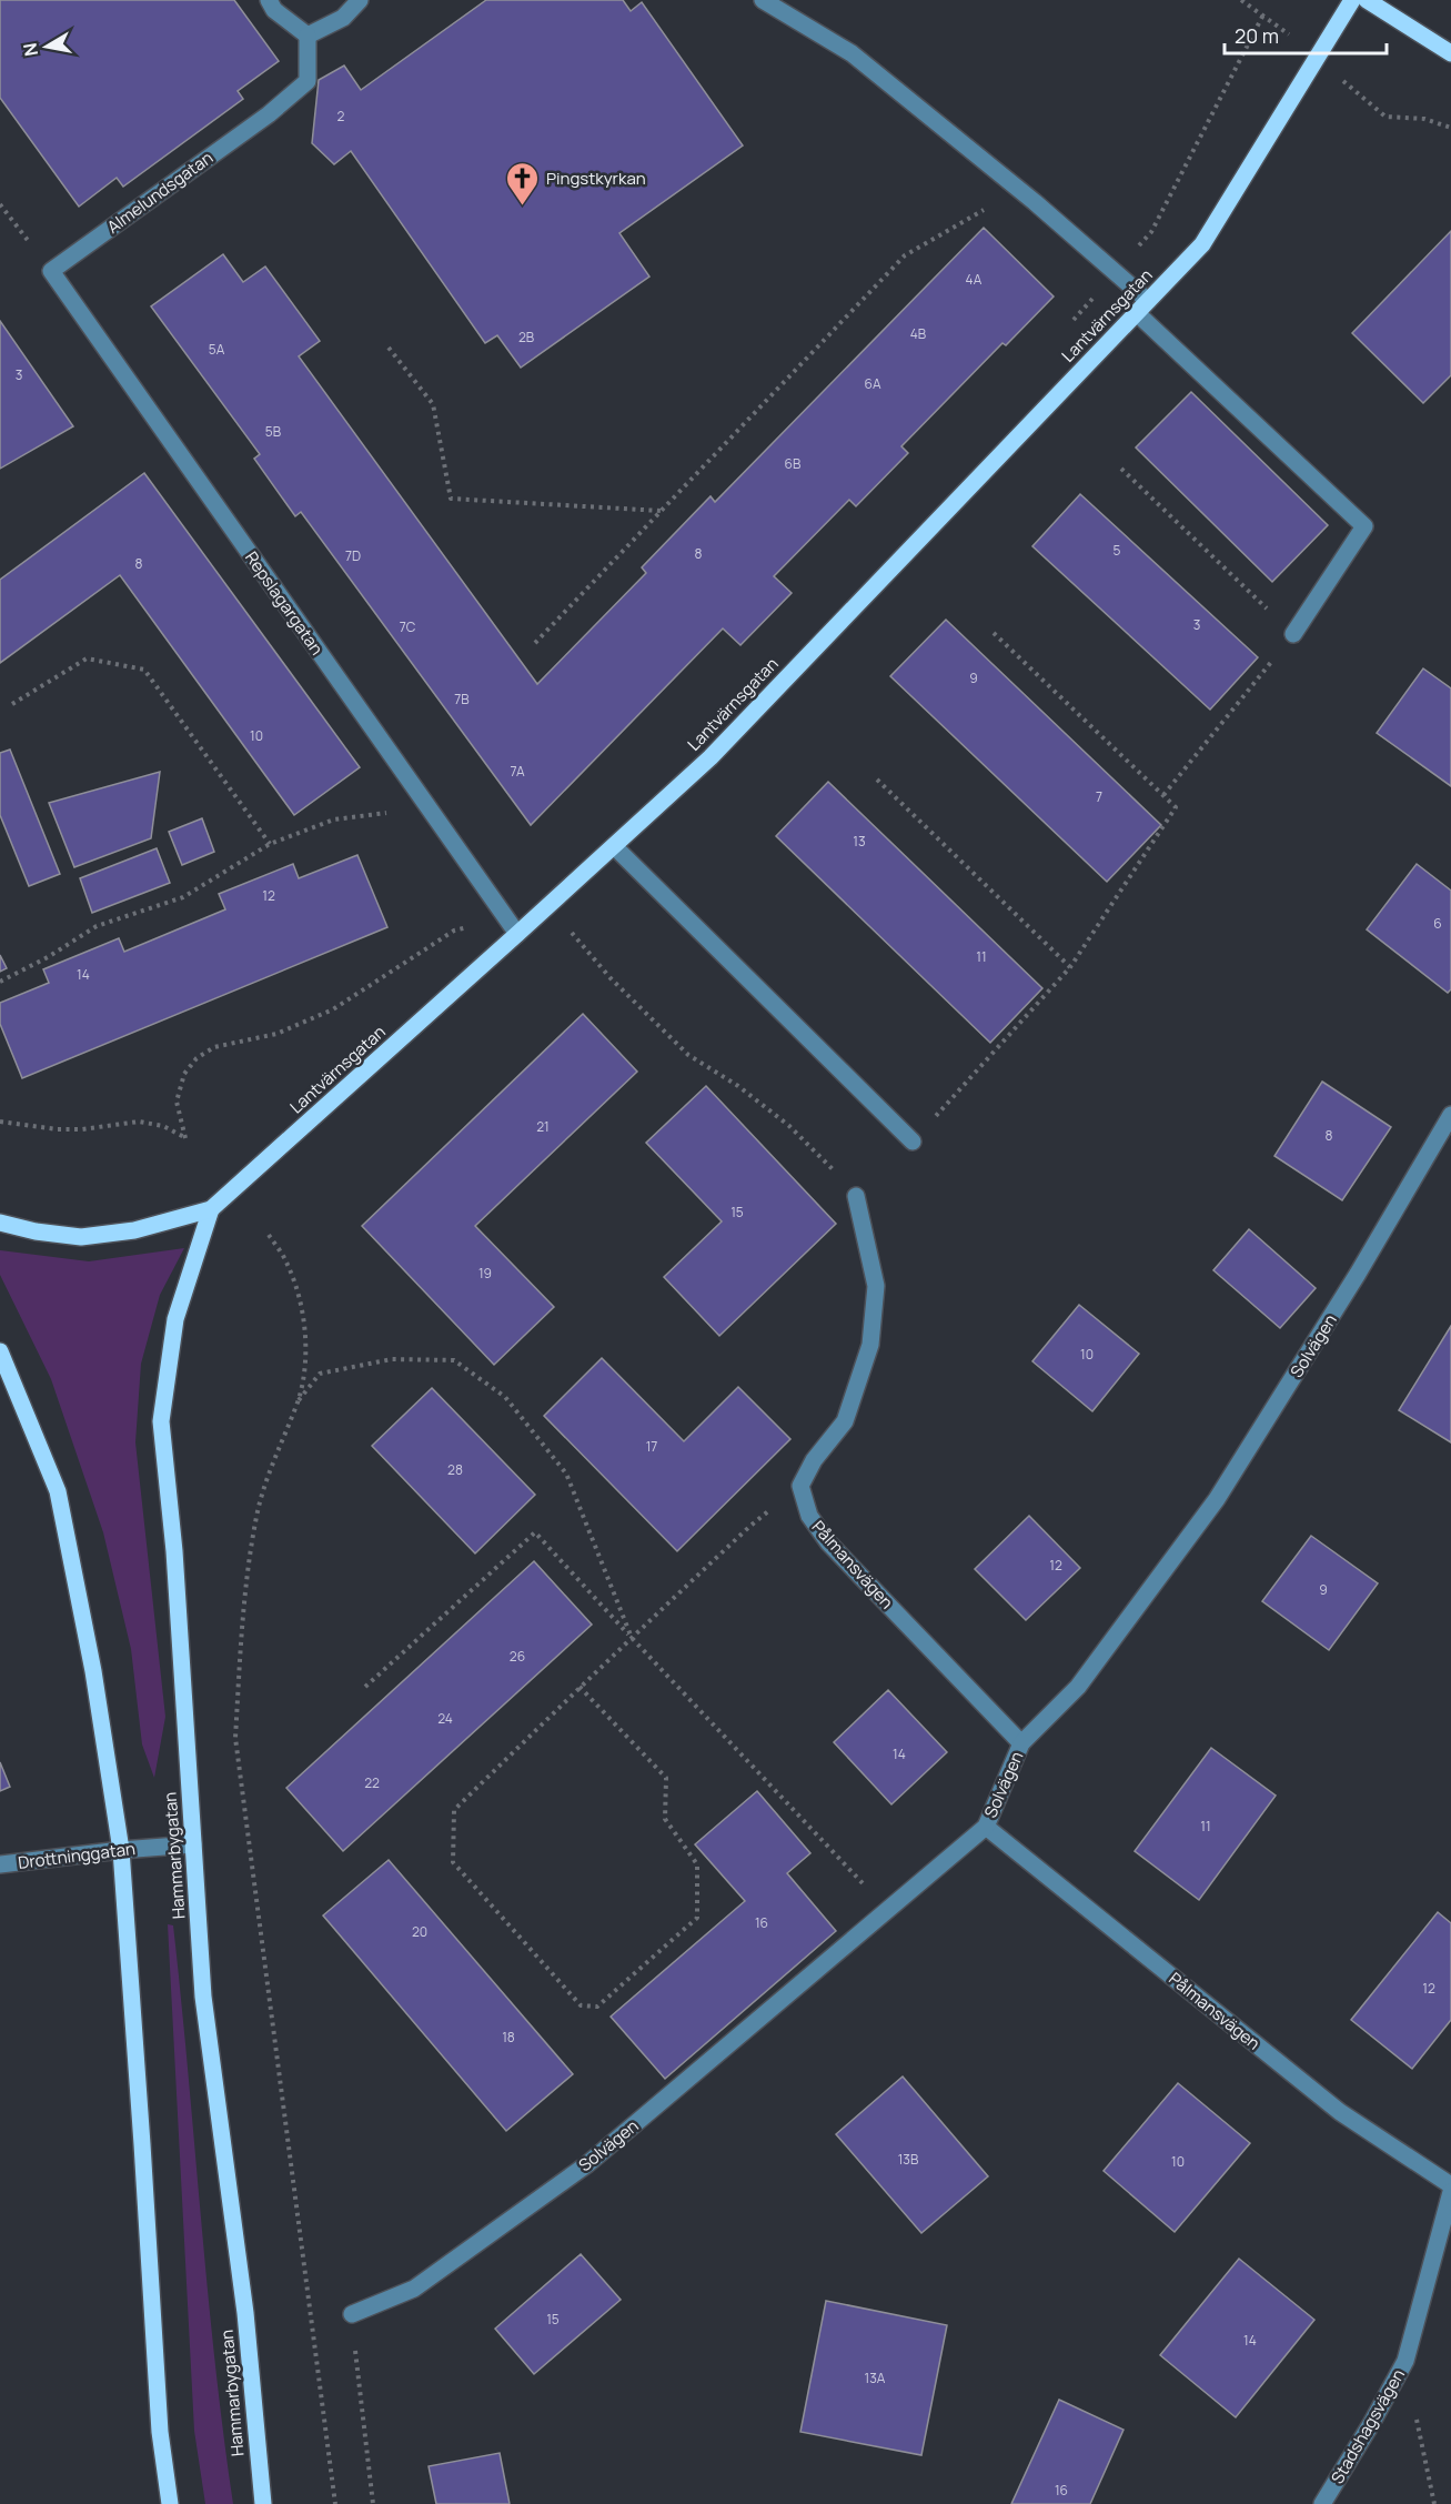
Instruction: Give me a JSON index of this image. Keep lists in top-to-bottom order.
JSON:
{
  "streets": {
    "main road": ["Lantvärnsgatan", "Hammarbygatan"],
    "street": [
      "Almelundsgatan",
      "Repslagargatan",
      "Solvägen",
      "Pålmansvägen",
      "Drottninggatan",
      "Stadshagsvägen"
    ]
  },
  "crossings": [
    ["Almelundsgatan", "Repslagargatan"],
    ["Lantvärnsgatan", "Repslagargatan"],
    ["Lantvärnsgatan", "Hammarbygatan"],
    ["Solvägen", "Pålmansvägen"],
    ["Drottninggatan", "Hammarbygatan"]
  ],
  "places": {
    "church": ["Pingstkyrkan"]
  },
  "house_numbers": [
    "2",
    "4A",
    "4B",
    "2B",
    "5A",
    "3",
    "6A",
    "5B",
    "6B",
    "5",
    "8",
    "7D",
    "8",
    "3",
    "7C",
    "9",
    "7B",
    "10",
    "7A",
    "7",
    "13",
    "12",
    "6",
    "11",
    "14",
    "21",
    "8",
    "15",
    "19",
    "10",
    "17",
    "28",
    "12",
    "9",
    "26",
    "24",
    "14",
    "22",
    "11",
    "16",
    "20",
    "12",
    "18",
    "13B",
    "10",
    "15",
    "14",
    "13A",
    "16"
  ],
  "scale_bar": "20 m",
  "north": "left"
}
